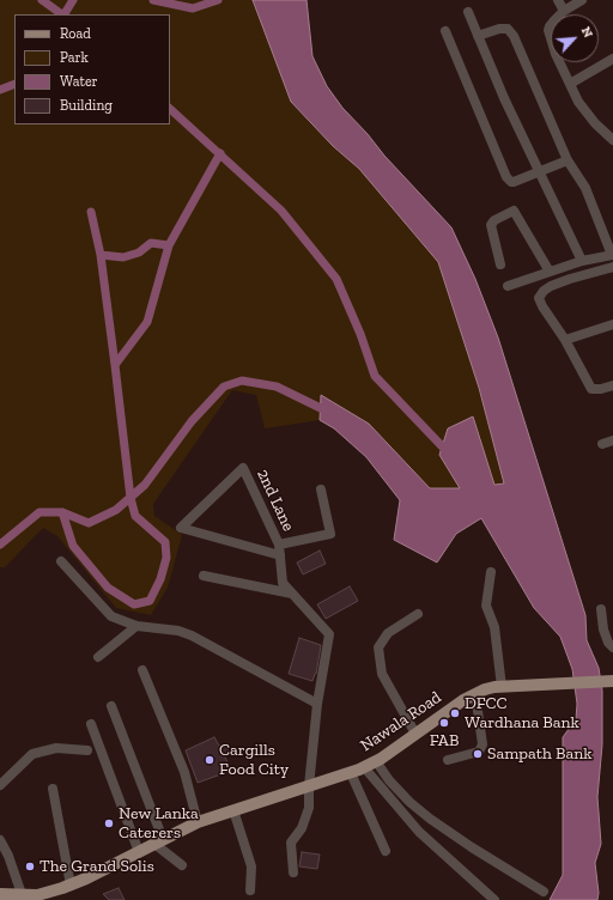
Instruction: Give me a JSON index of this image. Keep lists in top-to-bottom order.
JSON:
{
  "streets": {
    "main road": ["Nawala Road"],
    "street": ["2nd Lane"]
  },
  "crossings": [
    ["2nd Lane", "Nawala Road"]
  ],
  "places": [
    "DFCC Wardhana Bank",
    "FAB",
    "Sampath Bank",
    "Cargills Food City",
    "New Lanka Caterers",
    "The Grand Solis"
  ],
  "legend": [
    "Road",
    "Park",
    "Water",
    "Building"
  ],
  "north": "top right"
}
